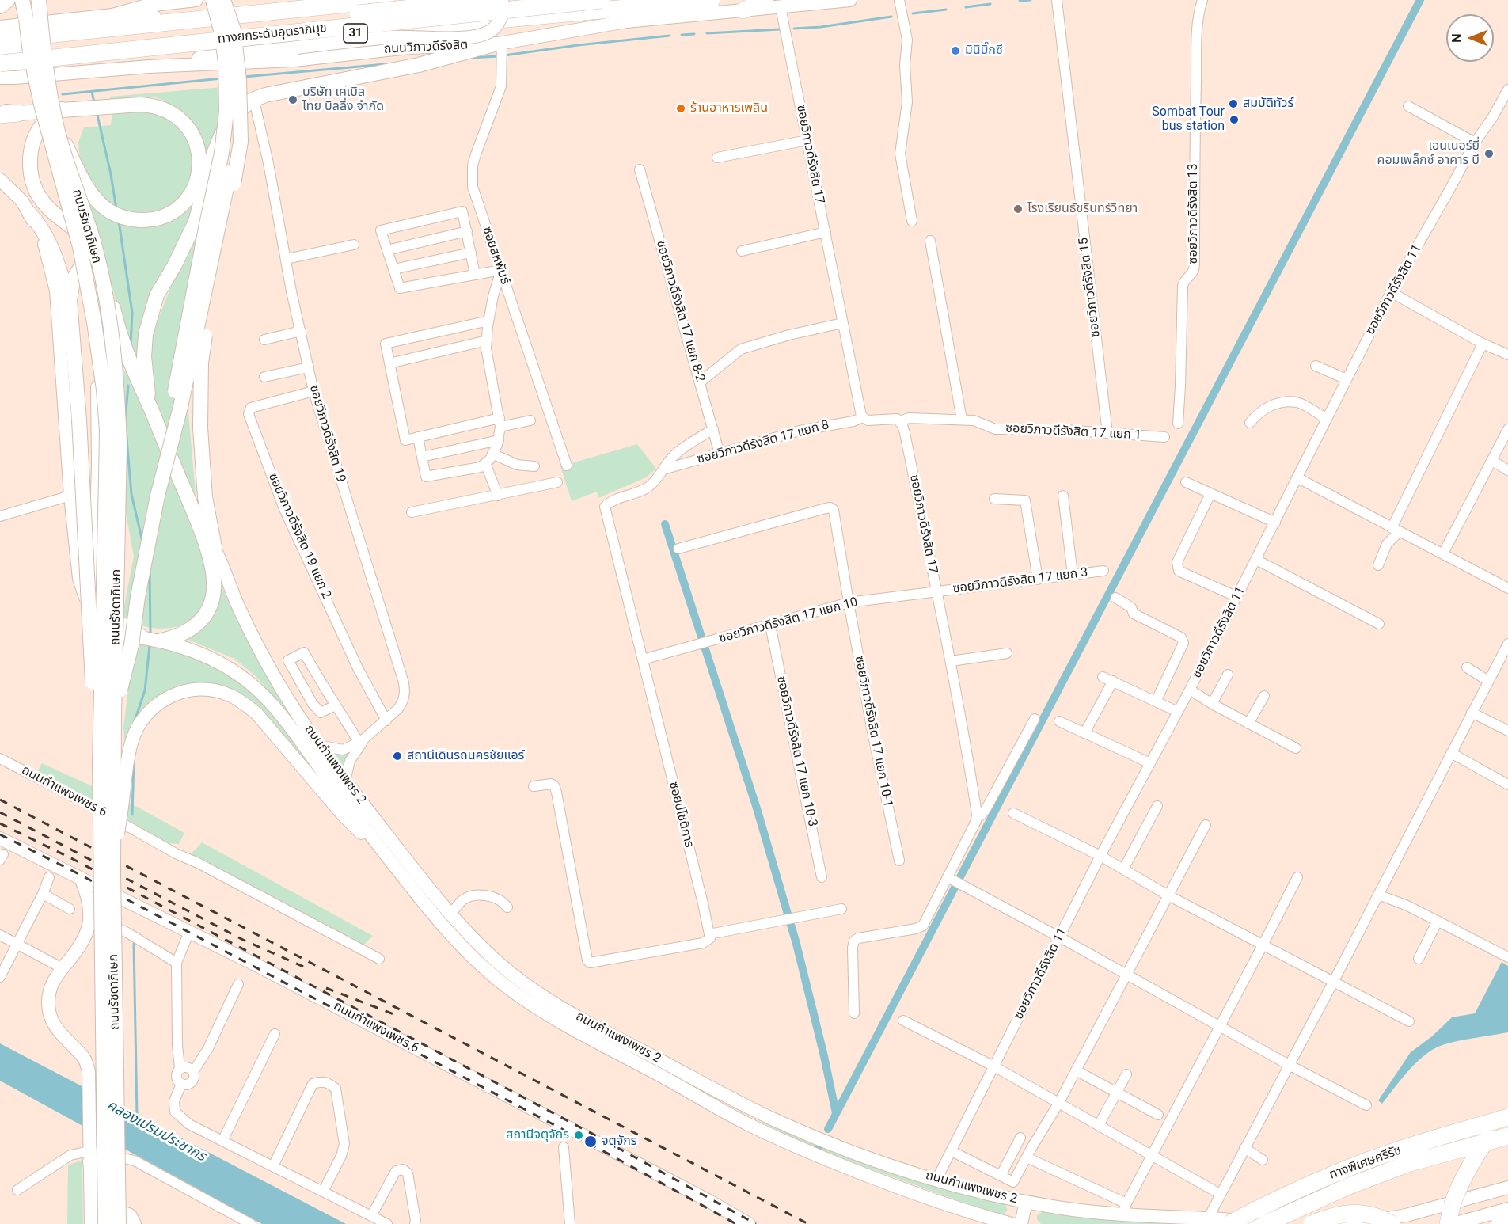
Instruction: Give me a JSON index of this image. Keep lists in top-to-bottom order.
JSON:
{
  "streets": {
    "highway": [
      "31",
      "ทางยกระดับอุตราภิมุข",
      "ถนนวิภาวดีรังสิต",
      "ทางพิเศษศรีรัช"
    ],
    "main road": ["ถนนรัชดาภิเษก", "ถนนกำแพงเพชร 2", "ถนนกำแพงเพชร 6"],
    "street": [
      "ซอยวิภาวดีรังสิต 17",
      "ซอยวิภาวดีรังสิต 13",
      "ซอยสหพันธ์",
      "ซอยวิภาวดีรังสิต 15",
      "ซอยวิภาวดีรังสิต 11",
      "ซอยวิภาวดีรังสิต 17 แยก 8-2",
      "ซอยวิภาวดีรังสิต 17 แยก 1",
      "ซอยวิภาวดีรังสิต 19",
      "ซอยวิภาวดีรังสิต 17 แยก 8",
      "ซอยวิภาวดีรังสิต 19 แยก 2",
      "ซอยวิภาวดีรังสิต 17 แยก 3",
      "ซอยวิภาวดีรังสิต 17 แยก 10",
      "ซอยวิภาวดีรังสิต 17 แยก 10-1",
      "ซอยวิภาวดีรังสิต 17 แยก 10-3",
      "ซอยปโชติการ"
    ]
  },
  "crossings": [
    ["ถนนวิภาวดีรังสิต", "ซอยวิภาวดีรังสิต 17"],
    ["ถนนวิภาวดีรังสิต", "ซอยสหพันธ์"],
    ["ซอยวิภาวดีรังสิต 17", "ซอยวิภาวดีรังสิต 17 แยก 1"],
    ["ซอยวิภาวดีรังสิต 17", "ซอยวิภาวดีรังสิต 17 แยก 8"],
    ["ซอยวิภาวดีรังสิต 17", "ซอยวิภาวดีรังสิต 17 แยก 3"],
    ["ซอยวิภาวดีรังสิต 17", "ซอยวิภาวดีรังสิต 17 แยก 10"],
    ["ซอยวิภาวดีรังสิต 15", "ซอยวิภาวดีรังสิต 17 แยก 1"],
    ["ซอยวิภาวดีรังสิต 11", "ถนนกำแพงเพชร 2"],
    ["ซอยวิภาวดีรังสิต 17 แยก 8-2", "ซอยวิภาวดีรังสิต 17 แยก 8"],
    ["ซอยวิภาวดีรังสิต 17 แยก 8-2", "ซอยปโชติการ"],
    ["ซอยวิภาวดีรังสิต 19", "ซอยวิภาวดีรังสิต 19 แยก 2"],
    ["ซอยวิภาวดีรังสิต 19", "ถนนกำแพงเพชร 2"],
    ["ซอยวิภาวดีรังสิต 17 แยก 8", "ซอยปโชติการ"],
    ["ซอยวิภาวดีรังสิต 17 แยก 3", "ซอยวิภาวดีรังสิต 17 แยก 10"],
    ["ซอยวิภาวดีรังสิต 17 แยก 10", "ซอยวิภาวดีรังสิต 17 แยก 10-1"],
    ["ซอยวิภาวดีรังสิต 17 แยก 10", "ซอยวิภาวดีรังสิต 17 แยก 10-3"],
    ["ซอยวิภาวดีรังสิต 17 แยก 10", "ซอยปโชติการ"]
  ],
  "water": ["คลองเปรมประชากร"],
  "places": [
    "มินิบิ๊กซี",
    "บริษัท เคเบิล ไทย บิลลิ่ง จำกัด",
    "สมบัติทัวร์",
    "ร้านอาหารเพลิน",
    "Sombat Tour bus station",
    "เอนเนอร์ยี่ คอมเพล็กซ์ อาคาร บี",
    "โรงเรียนธัชรินทร์วิทยา",
    "สถานีเดินรถนครชัยแอร์",
    "สถานีจตุจักร",
    "จตุจักร"
  ],
  "north": "left"
}
